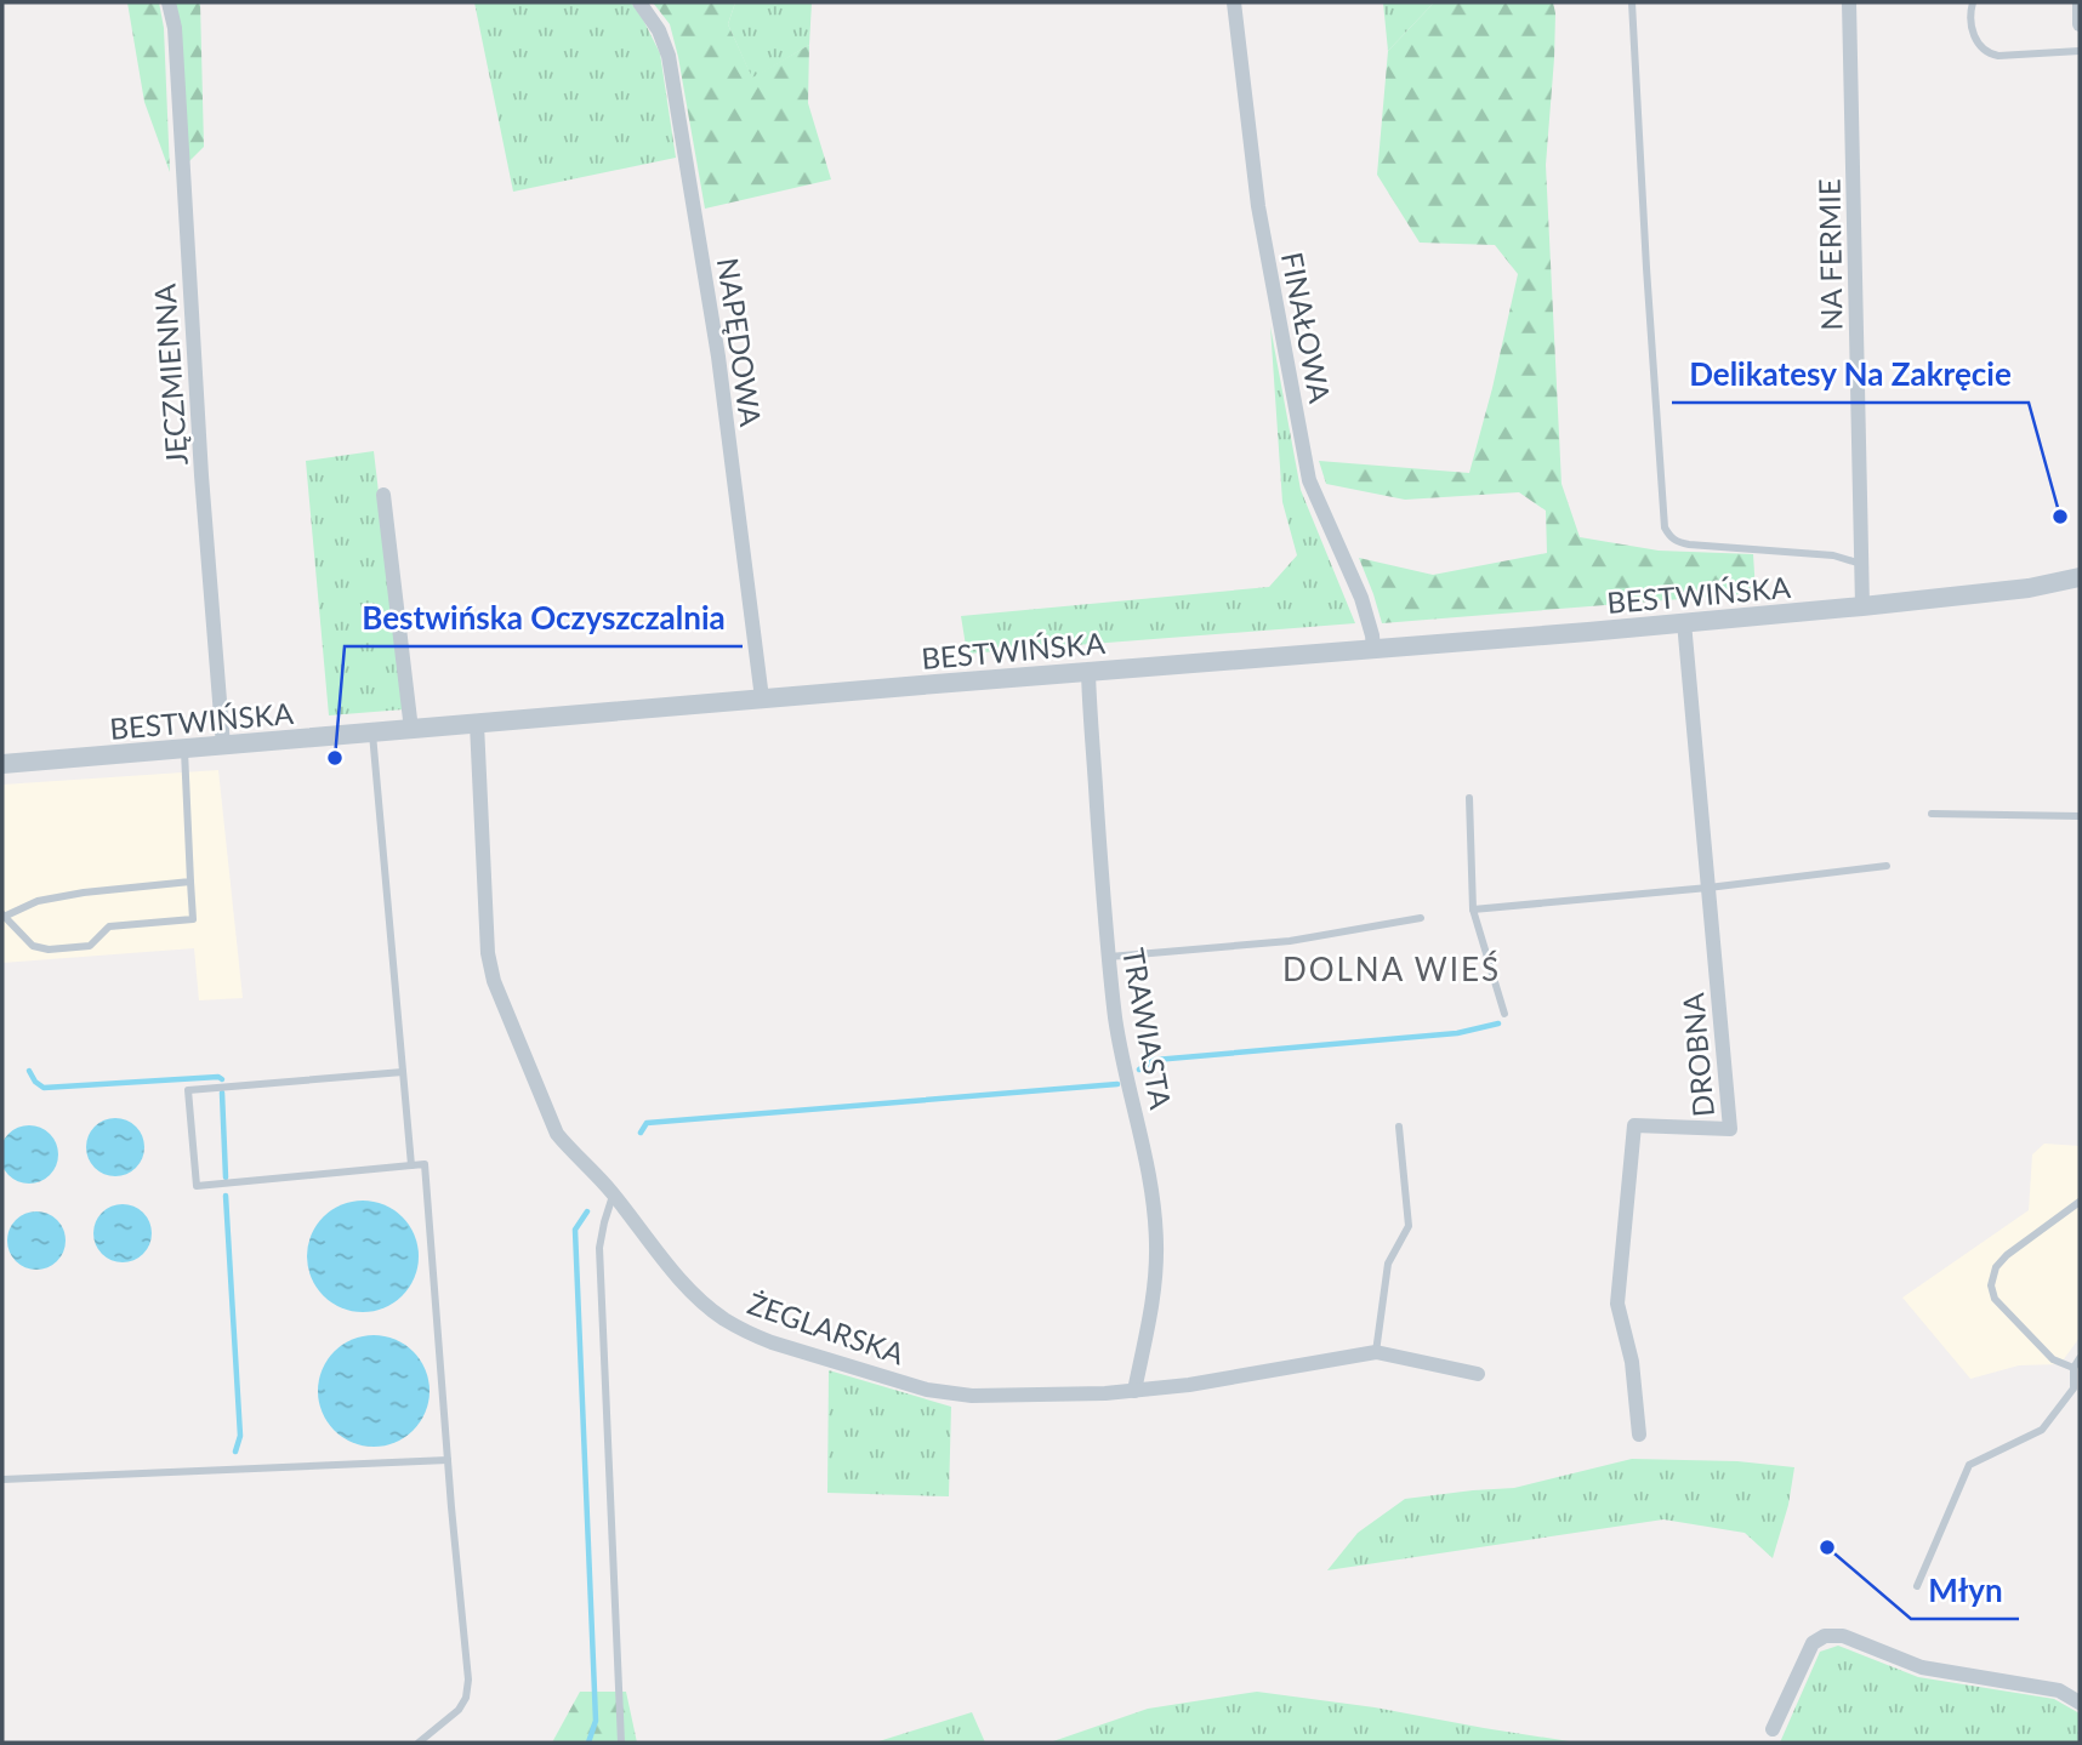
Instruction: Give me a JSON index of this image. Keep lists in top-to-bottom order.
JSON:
{
  "streets": {
    "street": [
      "NA FERMIE",
      "FINAŁOWA",
      "NAPĘDOWA",
      "JĘCZMIENNA",
      "BESTWIŃSKA",
      "TRAWIASTA",
      "DROBNA",
      "ŻEGLARSKA"
    ]
  },
  "crossings": [
    ["NA FERMIE", "BESTWIŃSKA"],
    ["FINAŁOWA", "BESTWIŃSKA"],
    ["NAPĘDOWA", "BESTWIŃSKA"],
    ["JĘCZMIENNA", "BESTWIŃSKA"],
    ["BESTWIŃSKA", "TRAWIASTA"],
    ["BESTWIŃSKA", "DROBNA"],
    ["BESTWIŃSKA", "ŻEGLARSKA"],
    ["TRAWIASTA", "ŻEGLARSKA"]
  ],
  "districts": ["DOLNA WIEŚ"],
  "places": ["Delikatesy Na Zakręcie", "Bestwińska Oczyszczalnia", "Młyn"]
}
